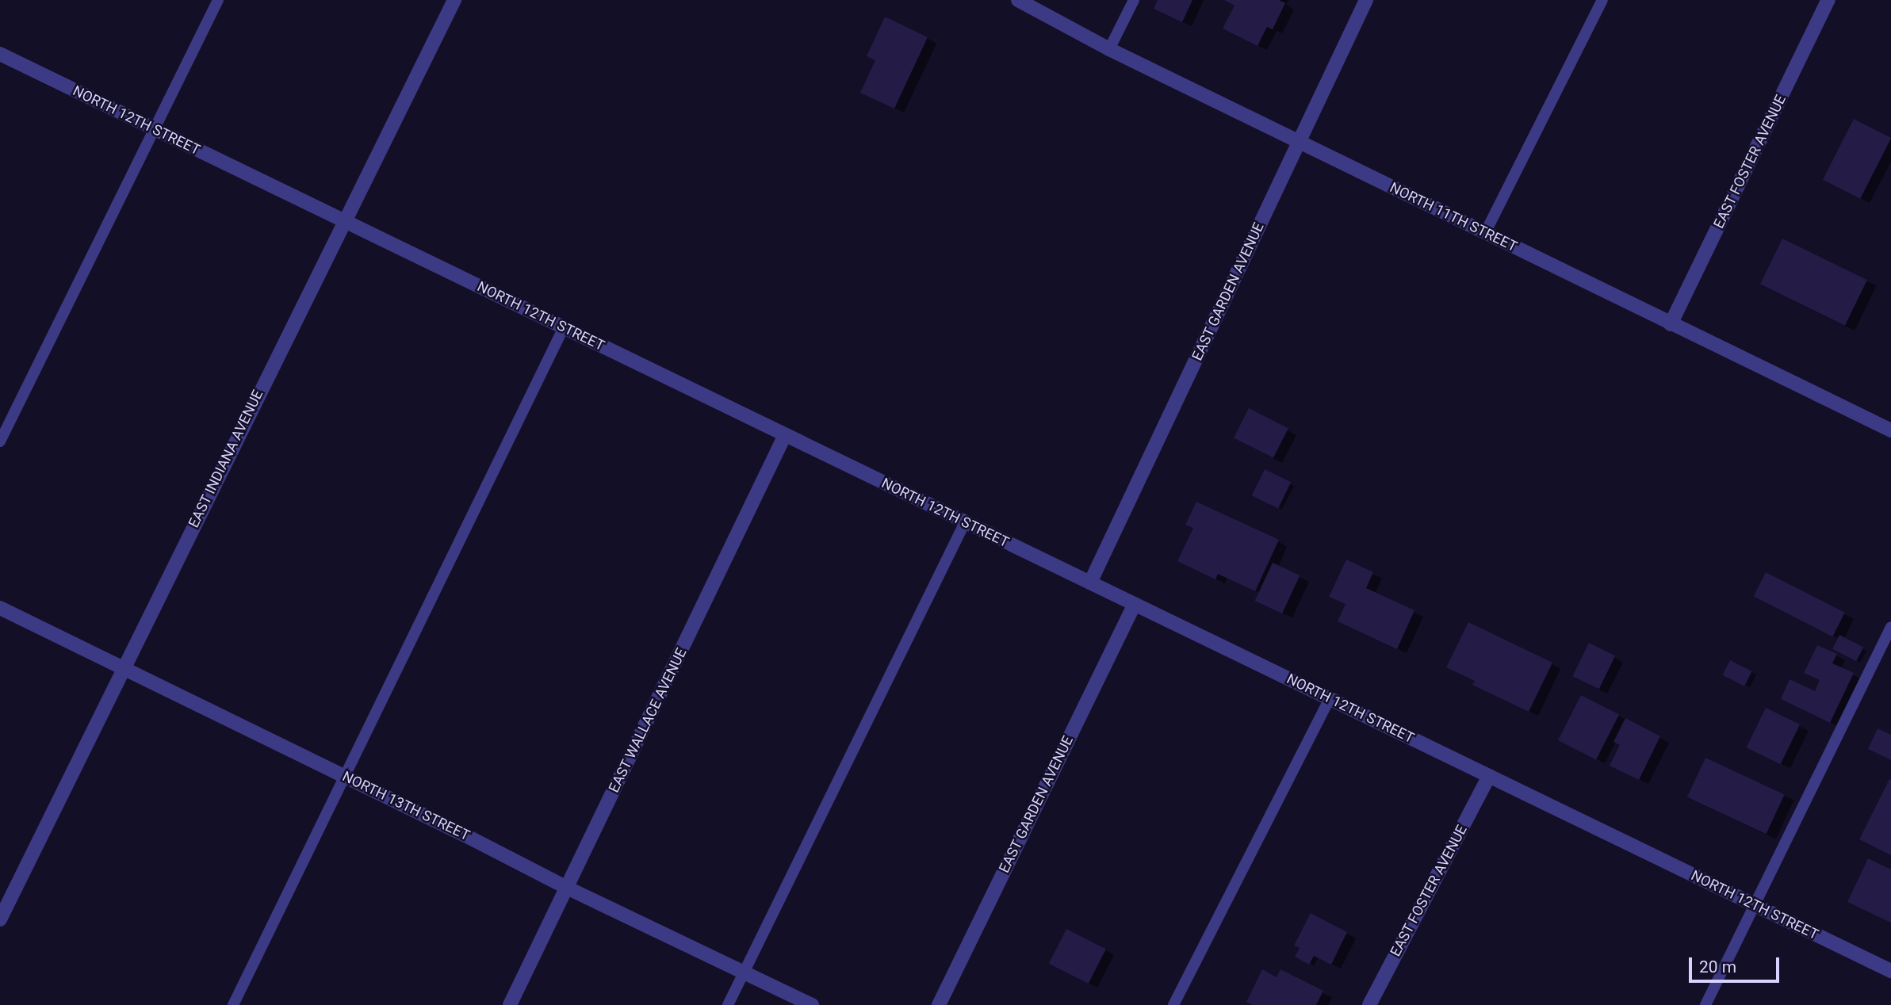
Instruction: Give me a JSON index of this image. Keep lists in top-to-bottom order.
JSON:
{
  "streets": {
    "street": [
      "NORTH 12TH STREET",
      "EAST FOSTER AVENUE",
      "NORTH 11TH STREET",
      "EAST GARDEN AVENUE",
      "EAST INDIANA AVENUE",
      "EAST WALLACE AVENUE",
      "NORTH 13TH STREET"
    ]
  },
  "crossings": [
    ["NORTH 12TH STREET", "EAST FOSTER AVENUE"],
    ["NORTH 12TH STREET", "EAST GARDEN AVENUE"],
    ["NORTH 12TH STREET", "EAST INDIANA AVENUE"],
    ["NORTH 12TH STREET", "EAST WALLACE AVENUE"],
    ["EAST FOSTER AVENUE", "NORTH 11TH STREET"],
    ["NORTH 11TH STREET", "EAST GARDEN AVENUE"],
    ["EAST INDIANA AVENUE", "NORTH 13TH STREET"],
    ["EAST WALLACE AVENUE", "NORTH 13TH STREET"]
  ],
  "scale_bar": "20 m"
}
